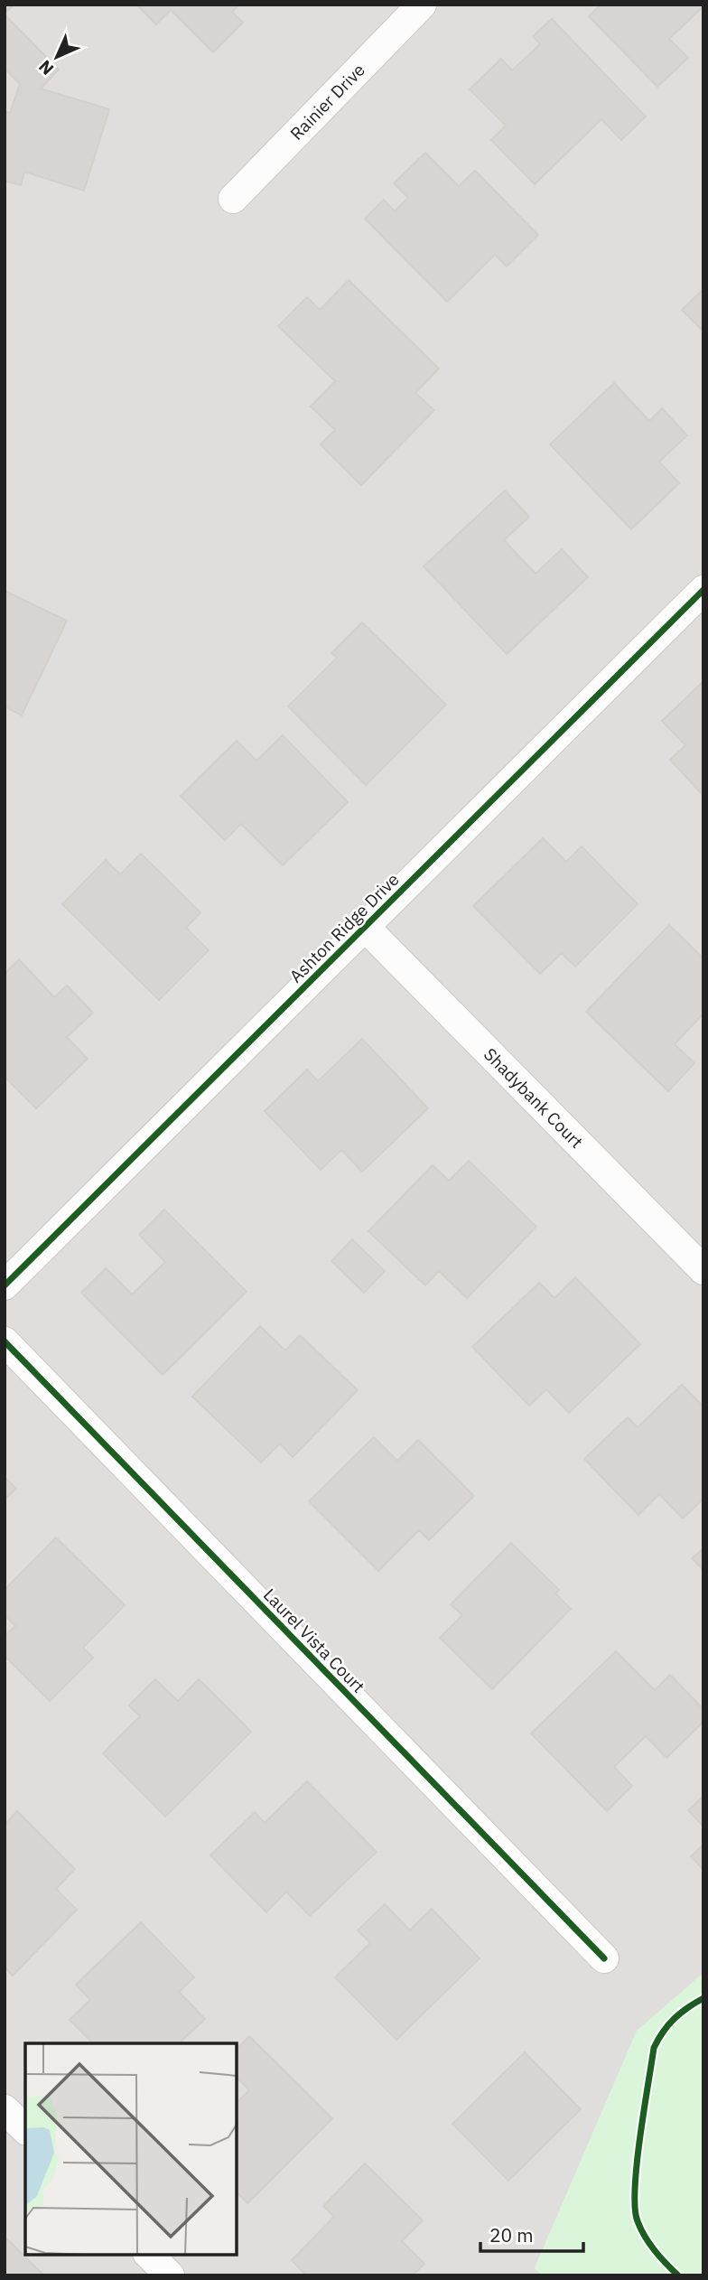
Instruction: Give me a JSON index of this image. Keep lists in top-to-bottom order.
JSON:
{
  "streets": {
    "street": [
      "Rainier Drive",
      "Ashton Ridge Drive",
      "Shadybank Court",
      "Laurel Vista Court"
    ]
  },
  "crossings": [
    ["Ashton Ridge Drive", "Shadybank Court"]
  ],
  "scale_bar": "20 m",
  "north": "bottom left"
}
